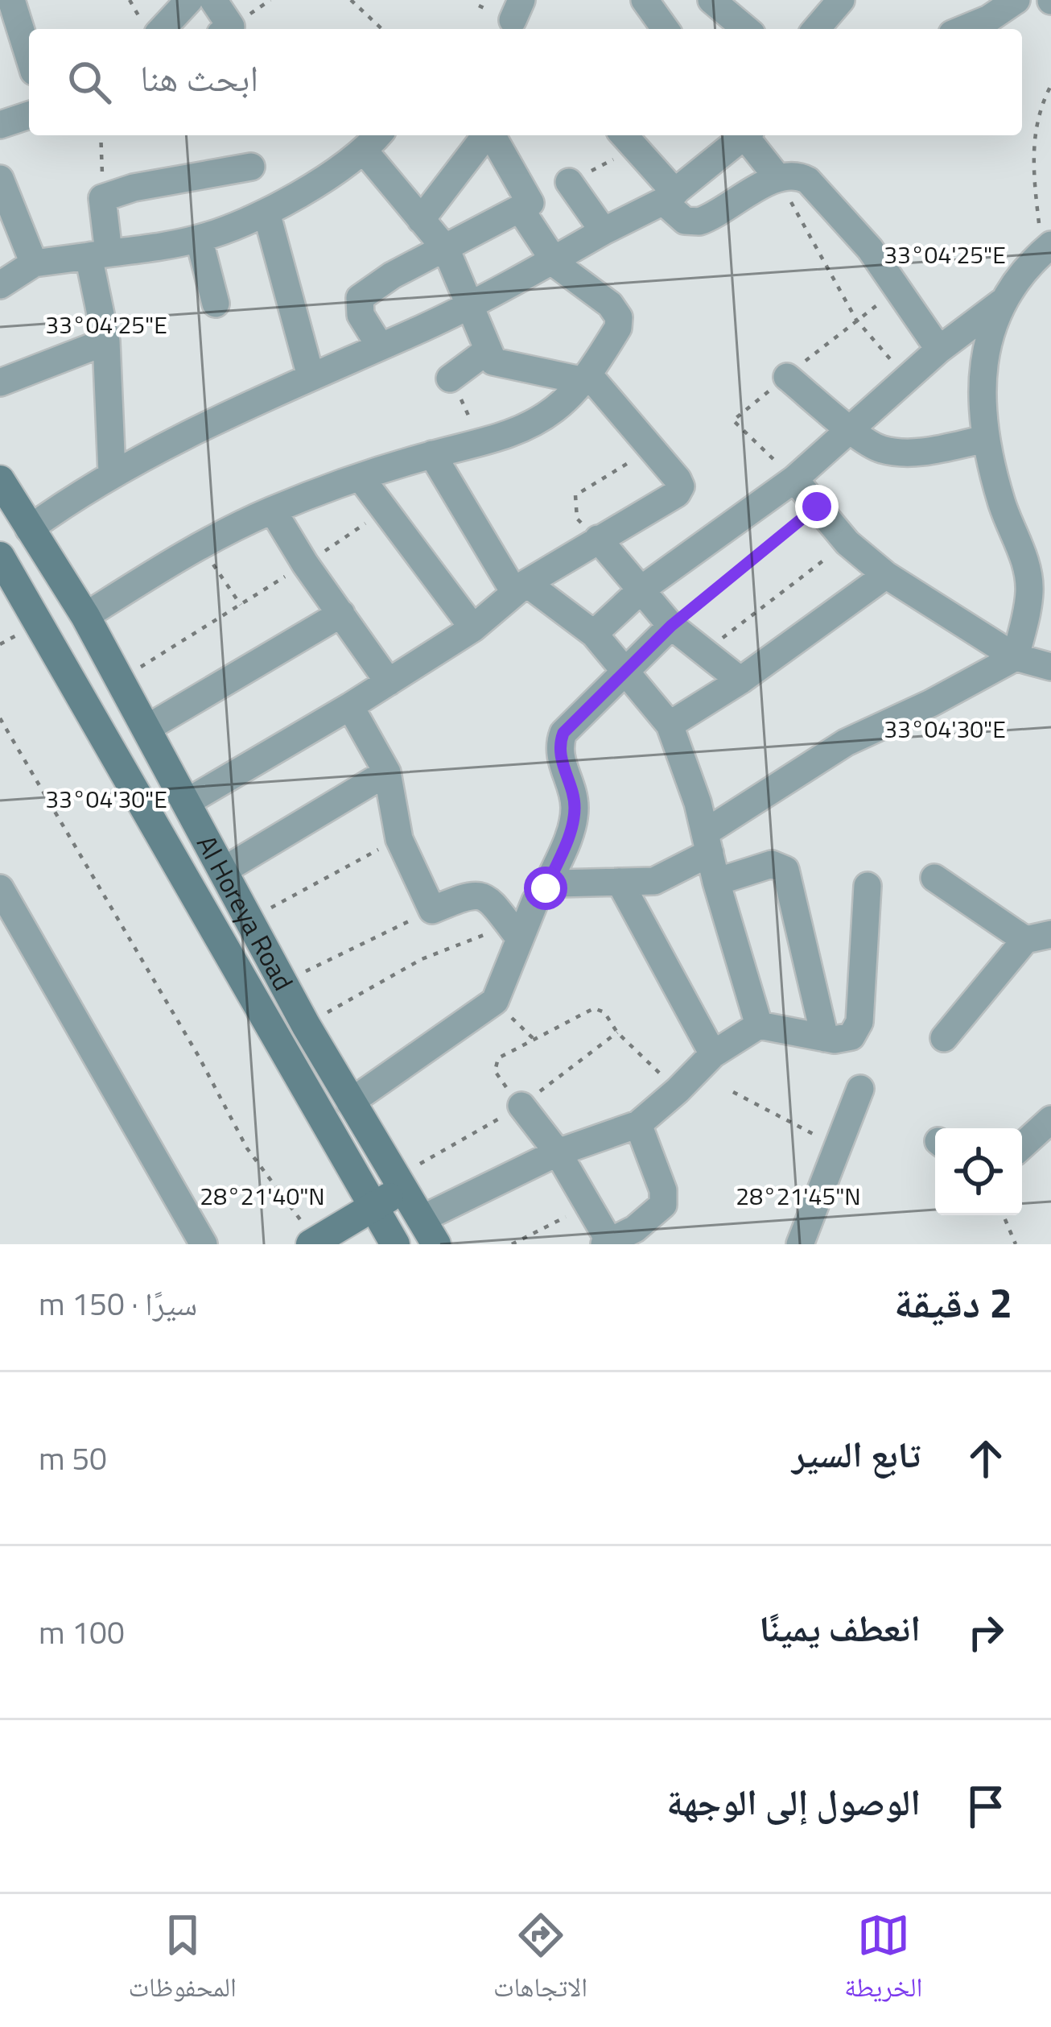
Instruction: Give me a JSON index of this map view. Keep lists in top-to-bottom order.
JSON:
{
  "streets": {
    "main road": ["Al Horeya Road"]
  },
  "page": {
    "search": "ابحث هنا",
    "heading": ["2 دقيقة", "سيرًا · 150 m"],
    "list": [
      ["تابع السير", "50 m"],
      ["انعطف يمينًا", "100 m"],
      "الوصول إلى الوجهة"
    ],
    "nav": ["الخريطة", "الاتجاهات", "المحفوظات"]
  },
  "coordinates": [
    "33°04'25\"E",
    "33°04'30\"E",
    "28°21'40\"N",
    "28°21'45\"N"
  ]
}
